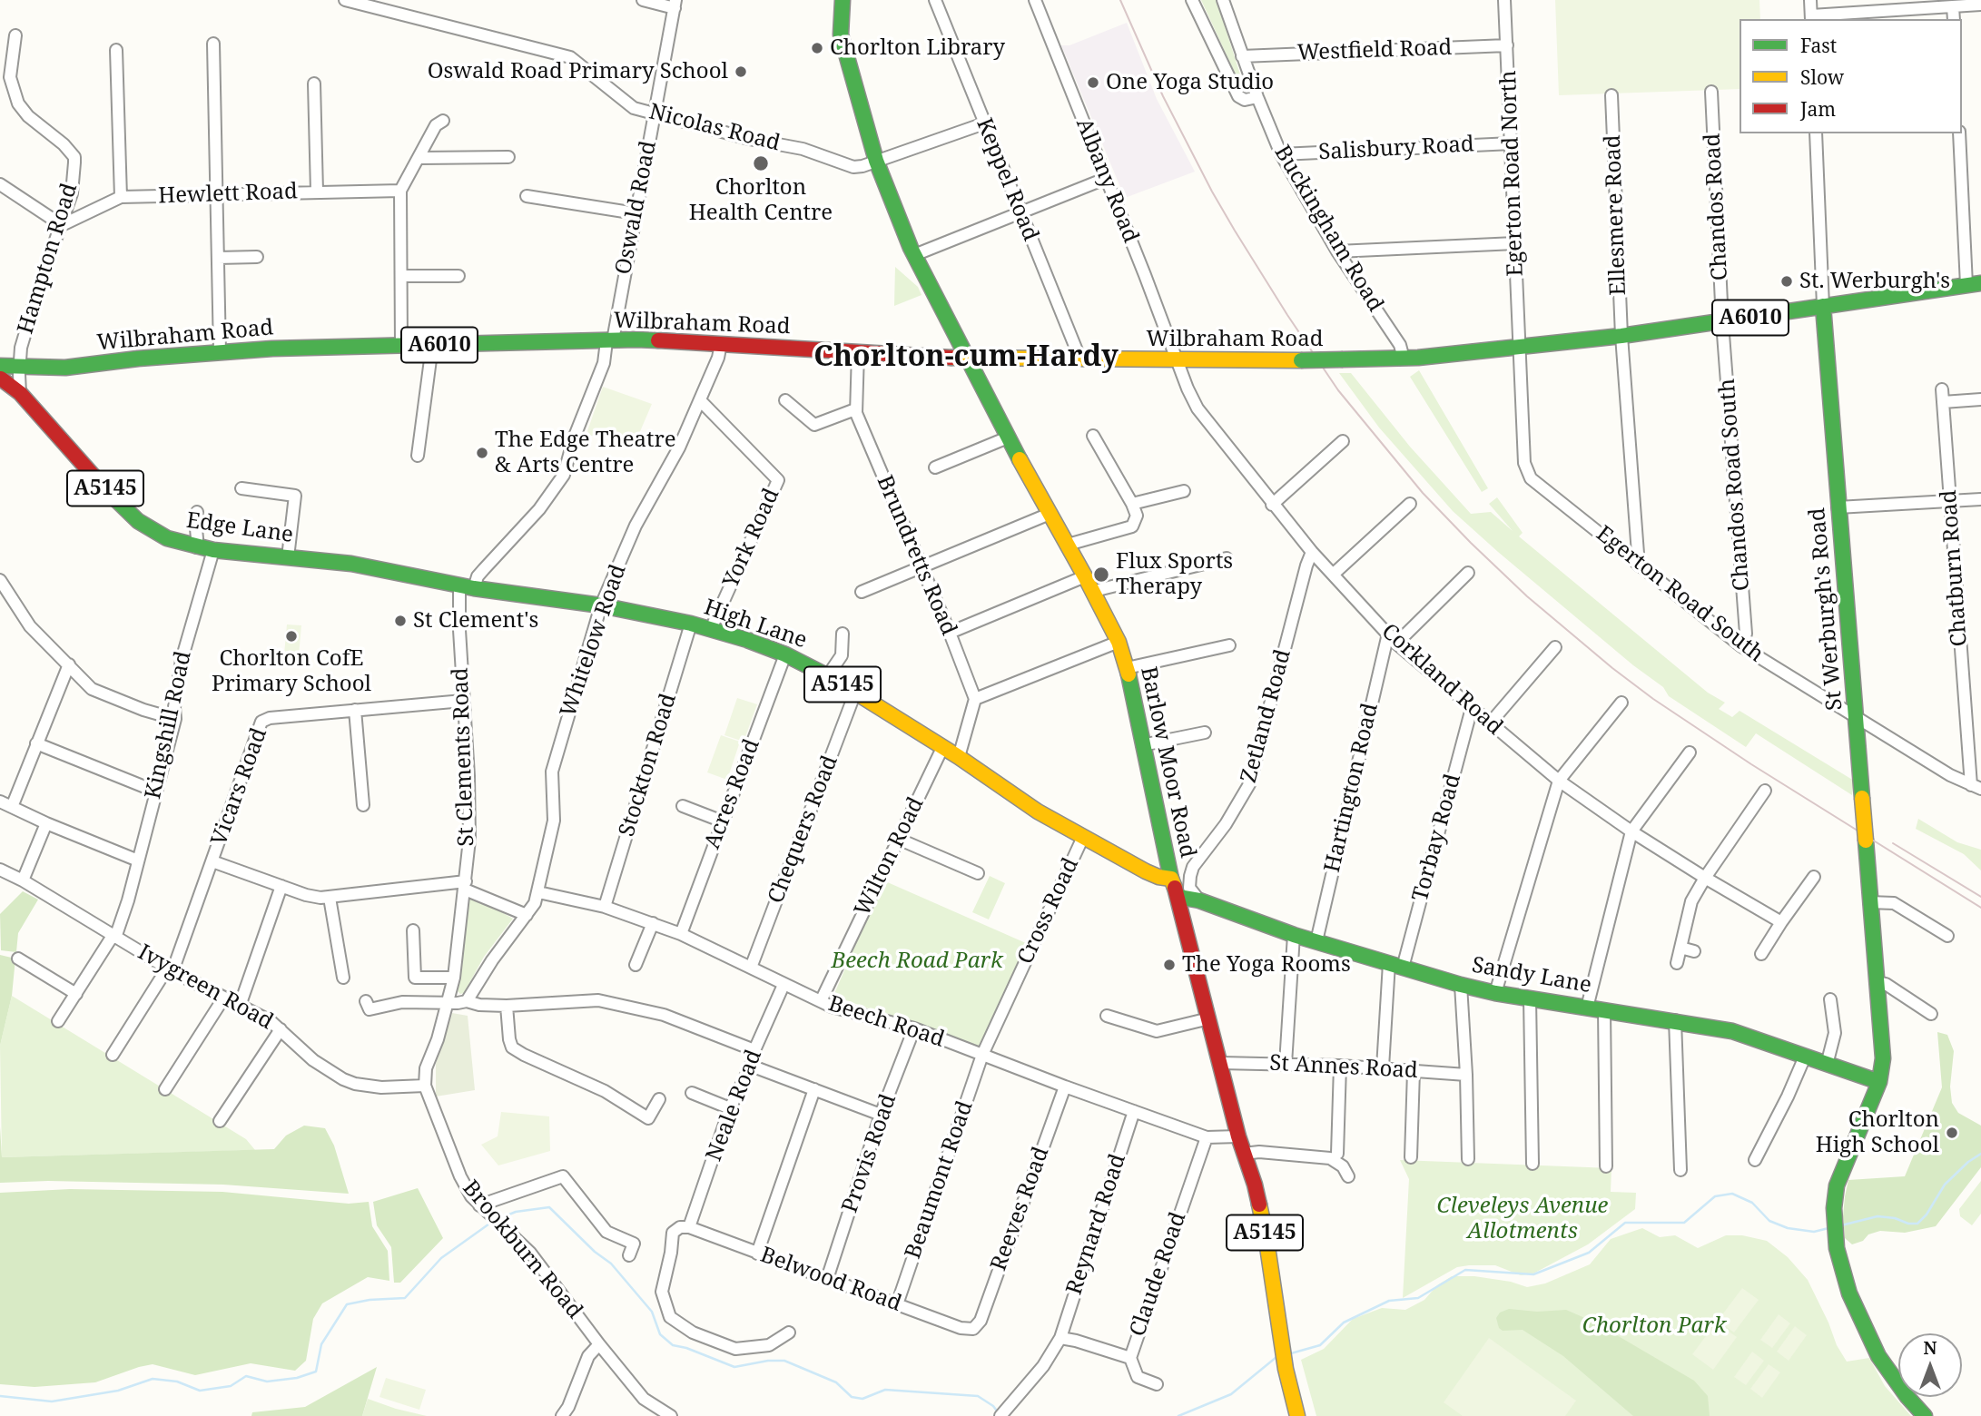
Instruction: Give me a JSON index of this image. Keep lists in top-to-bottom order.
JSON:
{
  "streets": {
    "main road": [
      "A6010",
      "Wilbraham Road",
      "A5145",
      "Edge Lane",
      "St Werburgh's Road",
      "High Lane",
      "Barlow Moor Road",
      "Sandy Lane"
    ],
    "street": [
      "Westfield Road",
      "Nicolas Road",
      "Salisbury Road",
      "Egerton Road North",
      "Keppel Road",
      "Albany Road",
      "Hewlett Road",
      "Chandos Road",
      "Oswald Road",
      "Ellesmere Road",
      "Buckingham Road",
      "Hampton Road",
      "Chandos Road South",
      "York Road",
      "Brundretts Road",
      "Chatburn Road",
      "Egerton Road South",
      "Whitelow Road",
      "Corkland Road",
      "Zetland Road",
      "Kingshill Road",
      "St Clements Road",
      "Stockton Road",
      "Vicars Road",
      "Hartington Road",
      "Acres Road",
      "Chequers Road",
      "Torbay Road",
      "Wilton Road",
      "Cross Road",
      "Ivygreen Road",
      "Beech Road",
      "St Annes Road",
      "Neale Road",
      "Provis Road",
      "Beaumont Road",
      "Reeves Road",
      "Reynard Road",
      "Brookburn Road",
      "Claude Road",
      "Belwood Road"
    ]
  },
  "crossings": [
    ["Westfield Road", "Egerton Road North"],
    ["Westfield Road", "Buckingham Road"],
    ["Nicolas Road", "Keppel Road"],
    ["Nicolas Road", "Oswald Road"],
    ["Nicolas Road", "Barlow Moor Road"],
    ["Salisbury Road", "Egerton Road North"],
    ["Salisbury Road", "Buckingham Road"],
    ["Egerton Road North", "Wilbraham Road"],
    ["Egerton Road North", "Egerton Road South"],
    ["Keppel Road", "Wilbraham Road"],
    ["Albany Road", "Wilbraham Road"],
    ["Albany Road", "Corkland Road"],
    ["Hewlett Road", "Hampton Road"],
    ["Chandos Road", "Wilbraham Road"],
    ["Chandos Road", "Chandos Road South"],
    ["Oswald Road", "Wilbraham Road"],
    ["Oswald Road", "Edge Lane"],
    ["Oswald Road", "High Lane"],
    ["Oswald Road", "St Clements Road"],
    ["Ellesmere Road", "Wilbraham Road"],
    ["Ellesmere Road", "Egerton Road South"],
    ["Buckingham Road", "Wilbraham Road"],
    ["Hampton Road", "Wilbraham Road"],
    ["Hampton Road", "Edge Lane"],
    ["Wilbraham Road", "Chandos Road South"],
    ["Wilbraham Road", "Edge Lane"],
    ["Wilbraham Road", "Brundretts Road"],
    ["Wilbraham Road", "Egerton Road South"],
    ["Wilbraham Road", "St Werburgh's Road"],
    ["Wilbraham Road", "Whitelow Road"],
    ["Wilbraham Road", "Corkland Road"],
    ["Wilbraham Road", "Barlow Moor Road"],
    ["Chandos Road South", "Egerton Road South"],
    ["Edge Lane", "High Lane"],
    ["Edge Lane", "Kingshill Road"],
    ["Edge Lane", "St Clements Road"],
    ["York Road", "High Lane"],
    ["York Road", "Whitelow Road"],
    ["Chatburn Road", "Egerton Road South"],
    ["Egerton Road South", "St Werburgh's Road"],
    ["St Werburgh's Road", "Sandy Lane"],
    ["High Lane", "Whitelow Road"],
    ["High Lane", "St Clements Road"],
    ["High Lane", "Barlow Moor Road"],
    ["High Lane", "Stockton Road"],
    ["High Lane", "Acres Road"],
    ["High Lane", "Chequers Road"],
    ["High Lane", "Wilton Road"],
    ["High Lane", "Cross Road"],
    ["Whitelow Road", "Beech Road"],
    ["Corkland Road", "Zetland Road"],
    ["Corkland Road", "Hartington Road"],
    ["Corkland Road", "Torbay Road"],
    ["Zetland Road", "Sandy Lane"],
    ["Kingshill Road", "Ivygreen Road"],
    ["St Clements Road", "Vicars Road"],
    ["Barlow Moor Road", "Sandy Lane"],
    ["Barlow Moor Road", "Beech Road"],
    ["Barlow Moor Road", "St Annes Road"],
    ["Stockton Road", "Beech Road"],
    ["Vicars Road", "Ivygreen Road"],
    ["Hartington Road", "Sandy Lane"],
    ["Acres Road", "Beech Road"],
    ["Chequers Road", "Beech Road"],
    ["Torbay Road", "Sandy Lane"],
    ["Torbay Road", "St Annes Road"],
    ["Wilton Road", "Beech Road"],
    ["Cross Road", "Beech Road"],
    ["Cross Road", "Beaumont Road"],
    ["Ivygreen Road", "Brookburn Road"],
    ["Beech Road", "Neale Road"],
    ["Beech Road", "Provis Road"],
    ["Beech Road", "Beaumont Road"],
    ["Beech Road", "Reeves Road"],
    ["Beech Road", "Reynard Road"],
    ["Beech Road", "Claude Road"],
    ["Neale Road", "Belwood Road"],
    ["Provis Road", "Belwood Road"],
    ["Beaumont Road", "Belwood Road"],
    ["Reeves Road", "Belwood Road"],
    ["Reynard Road", "Claude Road"]
  ],
  "districts": ["Chorlton-cum-Hardy"],
  "parks": ["Beech Road Park", "Cleveleys Avenue Allotments", "Chorlton Park"],
  "places": [
    "Chorlton Library",
    "Oswald Road Primary School",
    "One Yoga Studio",
    "Chorlton Health Centre",
    "St. Werburgh's",
    "The Edge Theatre & Arts Centre",
    "Flux Sports Therapy",
    "St Clement's",
    "Chorlton CofE Primary School",
    "The Yoga Rooms",
    "Chorlton High School"
  ],
  "legend": ["Fast", "Slow", "Jam"],
  "north": "top"
}
